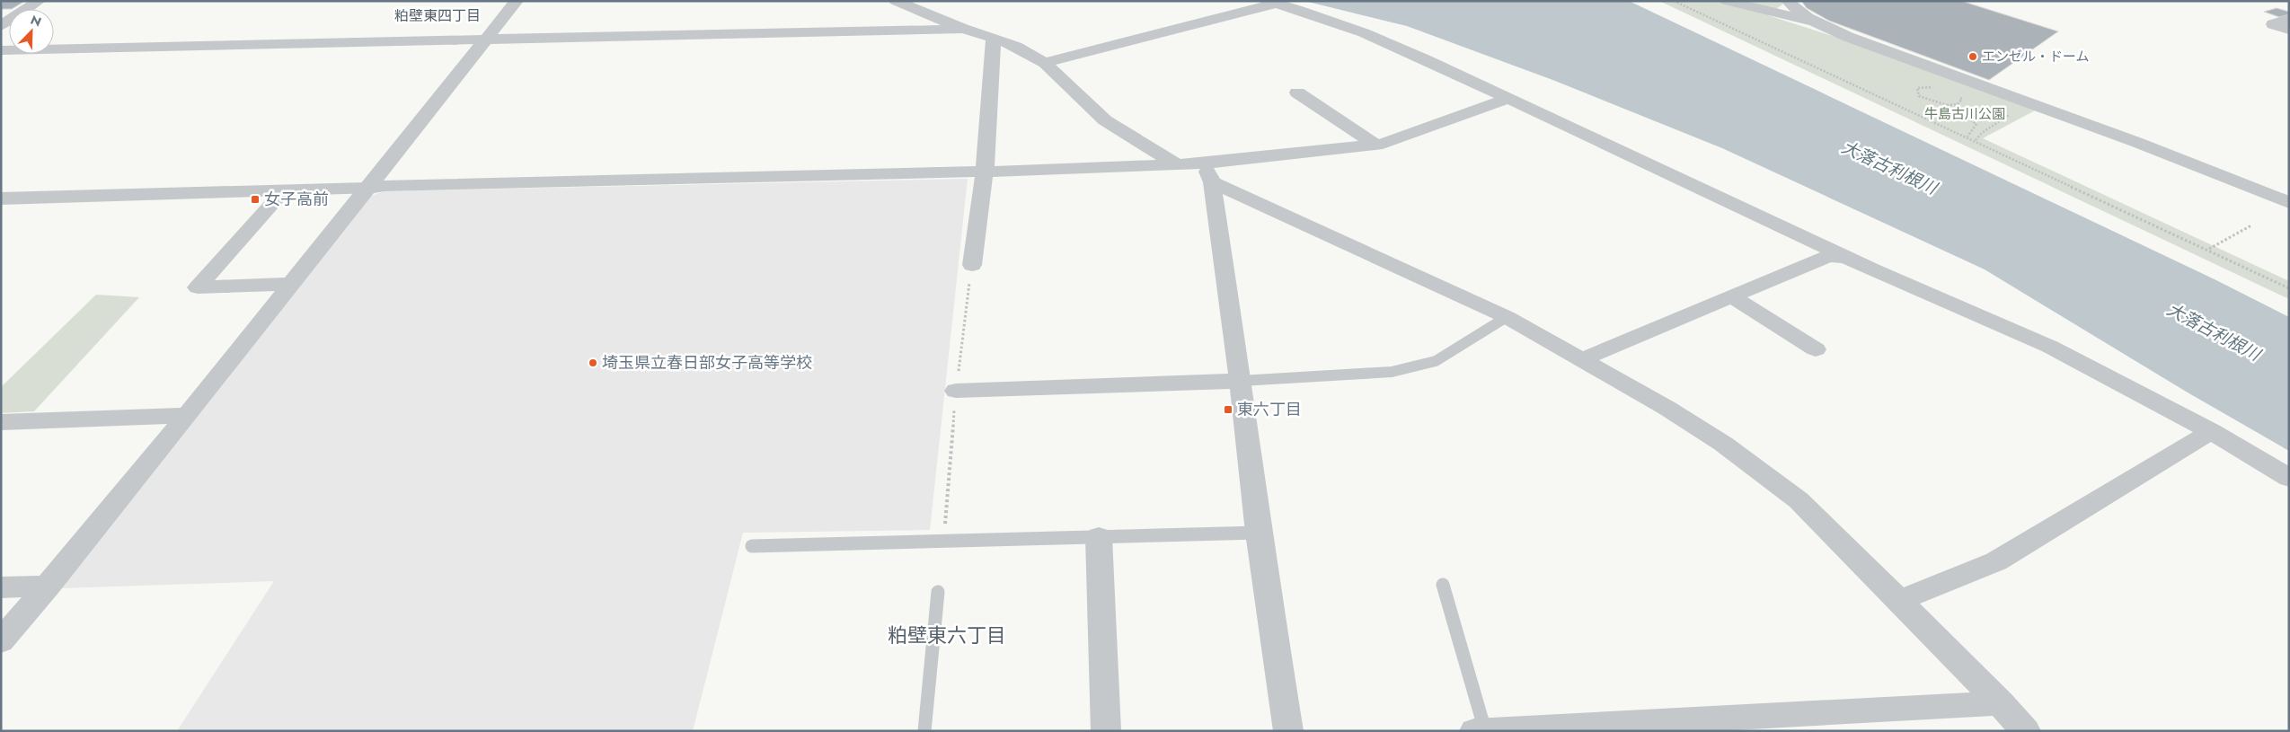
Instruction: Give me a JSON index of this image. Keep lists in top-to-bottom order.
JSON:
{
  "districts": ["粕壁東四丁目", "粕壁東六丁目"],
  "water": ["大落古利根川"],
  "parks": ["牛島古川公園"],
  "places": {
    "other": ["エンゼル・ドーム", "埼玉県立春日部女子高等学校"],
    "transit": ["女子高前", "東六丁目"]
  },
  "north": "top right"
}
